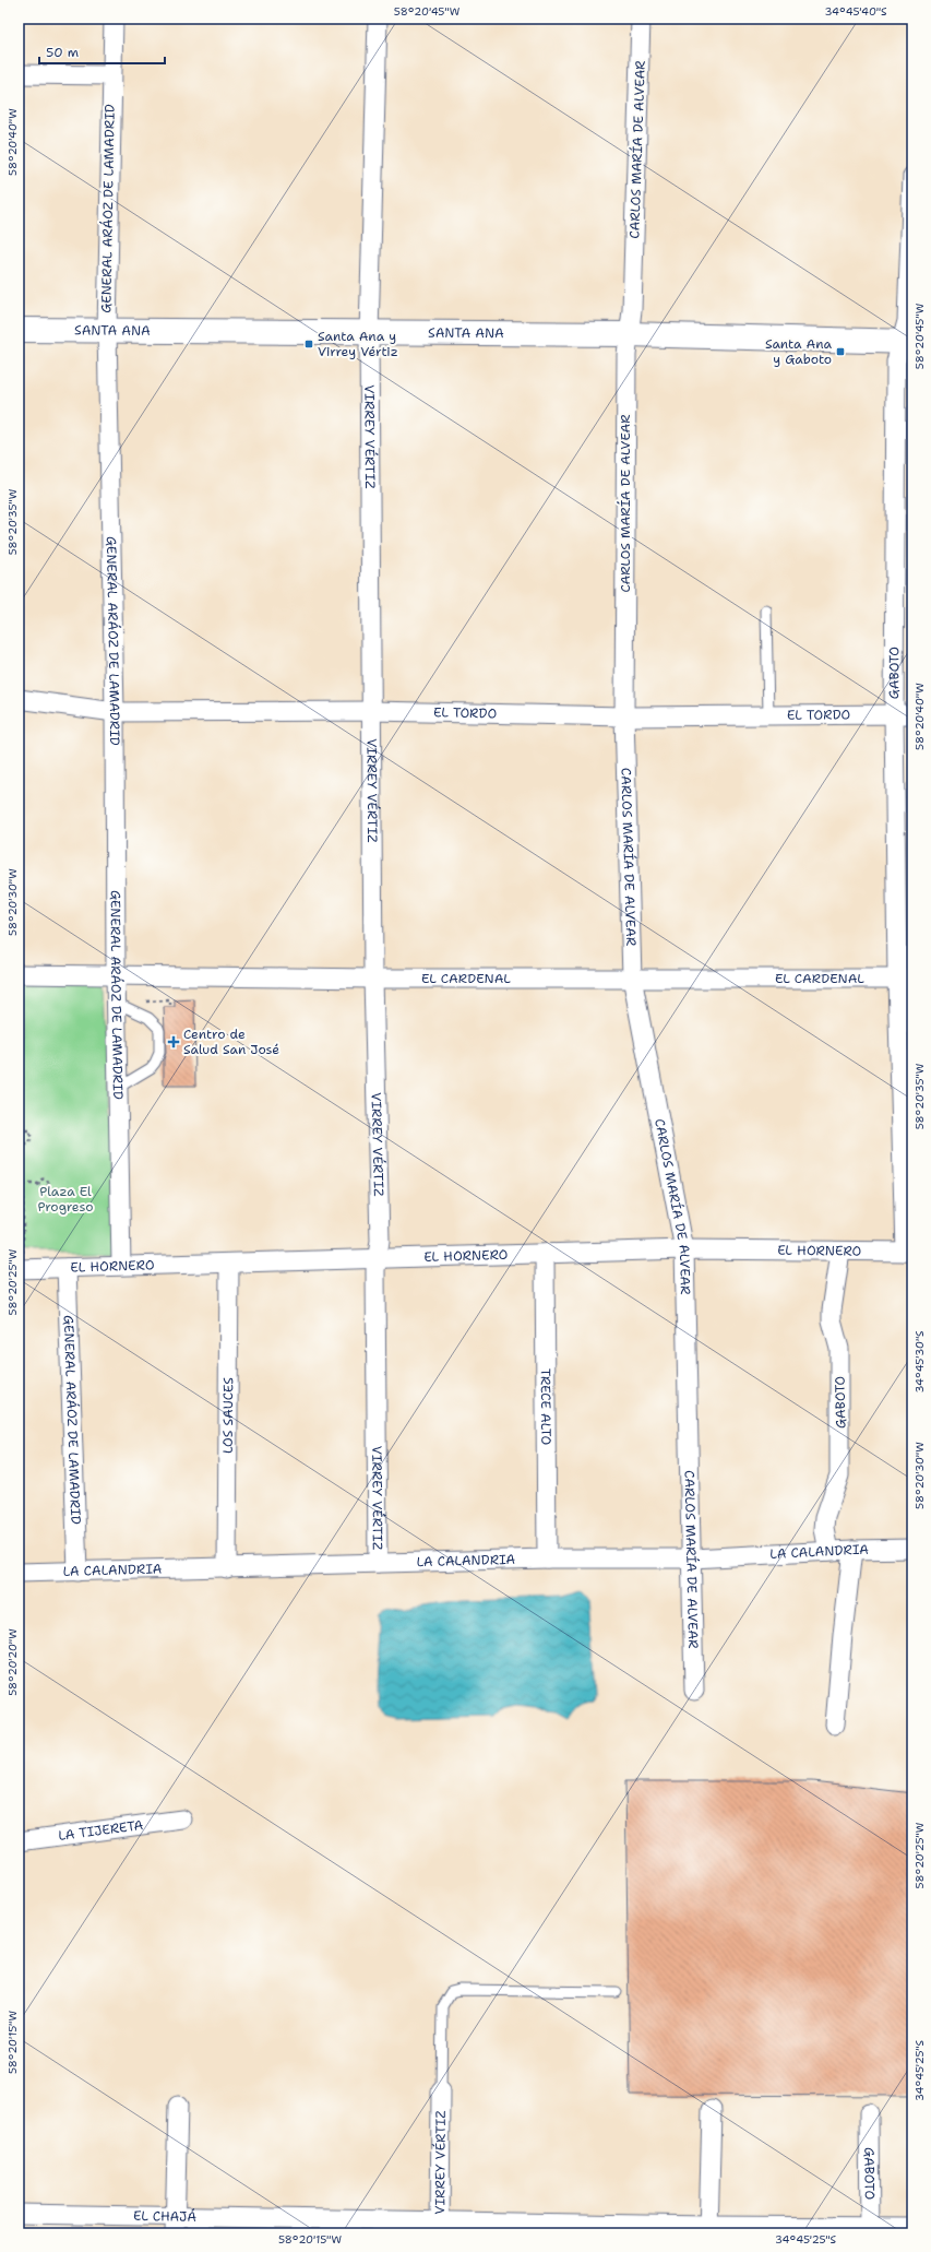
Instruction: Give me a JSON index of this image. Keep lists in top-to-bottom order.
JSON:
{
  "streets": {
    "street": [
      "CARLOS MARÍA DE ALVEAR",
      "GENERAL ARÁOZ DE LAMADRID",
      "SANTA ANA",
      "VIRREY VÉRTIZ",
      "GABOTO",
      "EL TORDO",
      "EL CARDENAL",
      "EL HORNERO",
      "TRECE ALTO",
      "LOS SAUCES",
      "LA CALANDRIA",
      "LA TIJERETA",
      "EL CHAJÁ"
    ]
  },
  "crossings": [
    ["CARLOS MARÍA DE ALVEAR", "SANTA ANA"],
    ["CARLOS MARÍA DE ALVEAR", "EL TORDO"],
    ["CARLOS MARÍA DE ALVEAR", "EL CARDENAL"],
    ["CARLOS MARÍA DE ALVEAR", "EL HORNERO"],
    ["CARLOS MARÍA DE ALVEAR", "LA CALANDRIA"],
    ["GENERAL ARÁOZ DE LAMADRID", "SANTA ANA"],
    ["GENERAL ARÁOZ DE LAMADRID", "EL TORDO"],
    ["GENERAL ARÁOZ DE LAMADRID", "EL CARDENAL"],
    ["GENERAL ARÁOZ DE LAMADRID", "EL HORNERO"],
    ["GENERAL ARÁOZ DE LAMADRID", "LA CALANDRIA"],
    ["SANTA ANA", "VIRREY VÉRTIZ"],
    ["SANTA ANA", "GABOTO"],
    ["VIRREY VÉRTIZ", "EL TORDO"],
    ["VIRREY VÉRTIZ", "EL CARDENAL"],
    ["VIRREY VÉRTIZ", "EL HORNERO"],
    ["VIRREY VÉRTIZ", "LA CALANDRIA"],
    ["VIRREY VÉRTIZ", "EL CHAJÁ"],
    ["GABOTO", "EL TORDO"],
    ["GABOTO", "EL CARDENAL"],
    ["GABOTO", "EL HORNERO"],
    ["GABOTO", "LA CALANDRIA"],
    ["GABOTO", "EL CHAJÁ"],
    ["EL HORNERO", "TRECE ALTO"],
    ["EL HORNERO", "LOS SAUCES"],
    ["TRECE ALTO", "LA CALANDRIA"],
    ["LOS SAUCES", "LA CALANDRIA"]
  ],
  "parks": ["Plaza El Progreso"],
  "places": {
    "transit": ["Santa Ana y Virrey Vértiz", "Santa Ana y Gaboto"],
    "health": ["Centro de Salud San José"]
  },
  "scale_bar": "50 m",
  "coordinates": [
    "58°20'45\"W",
    "34°45'40\"S",
    "58°20'40\"W",
    "58°20'35\"W",
    "58°20'30\"W",
    "58°20'25\"W",
    "34°45'30\"S",
    "58°20'20\"W",
    "58°20'15\"W",
    "34°45'25\"S"
  ]
}
